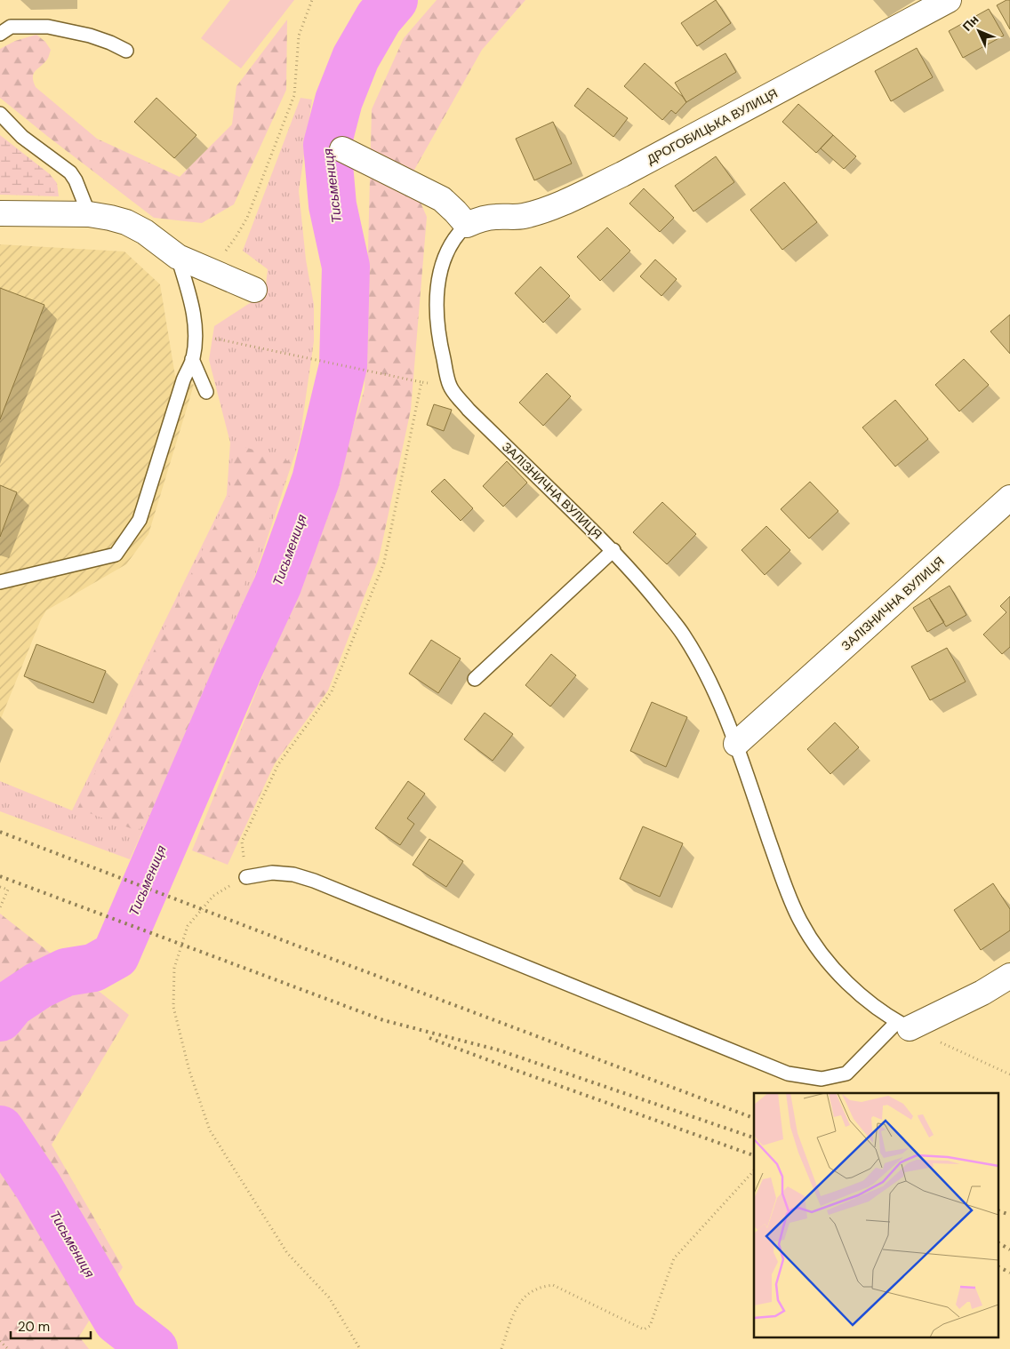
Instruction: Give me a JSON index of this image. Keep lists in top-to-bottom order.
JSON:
{
  "streets": {
    "street": ["ДРОГОБИЦЬКА ВУЛИЦЯ", "ЗАЛІЗНИЧНА ВУЛИЦЯ"]
  },
  "crossings": [
    ["ДРОГОБИЦЬКА ВУЛИЦЯ", "ЗАЛІЗНИЧНА ВУЛИЦЯ"]
  ],
  "water": ["Тисьмениця"],
  "scale_bar": "20 m",
  "north": "top left"
}
